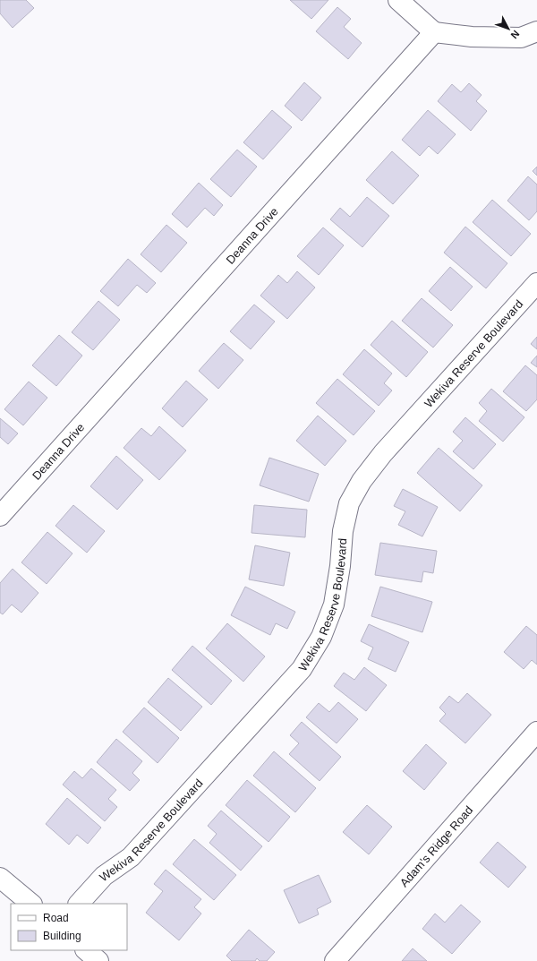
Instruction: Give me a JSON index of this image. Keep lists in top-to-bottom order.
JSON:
{
  "streets": {
    "street": ["Deanna Drive", "Wekiva Reserve Boulevard", "Adam's Ridge Road"]
  },
  "legend": ["Road", "Building"],
  "north": "bottom right"
}
